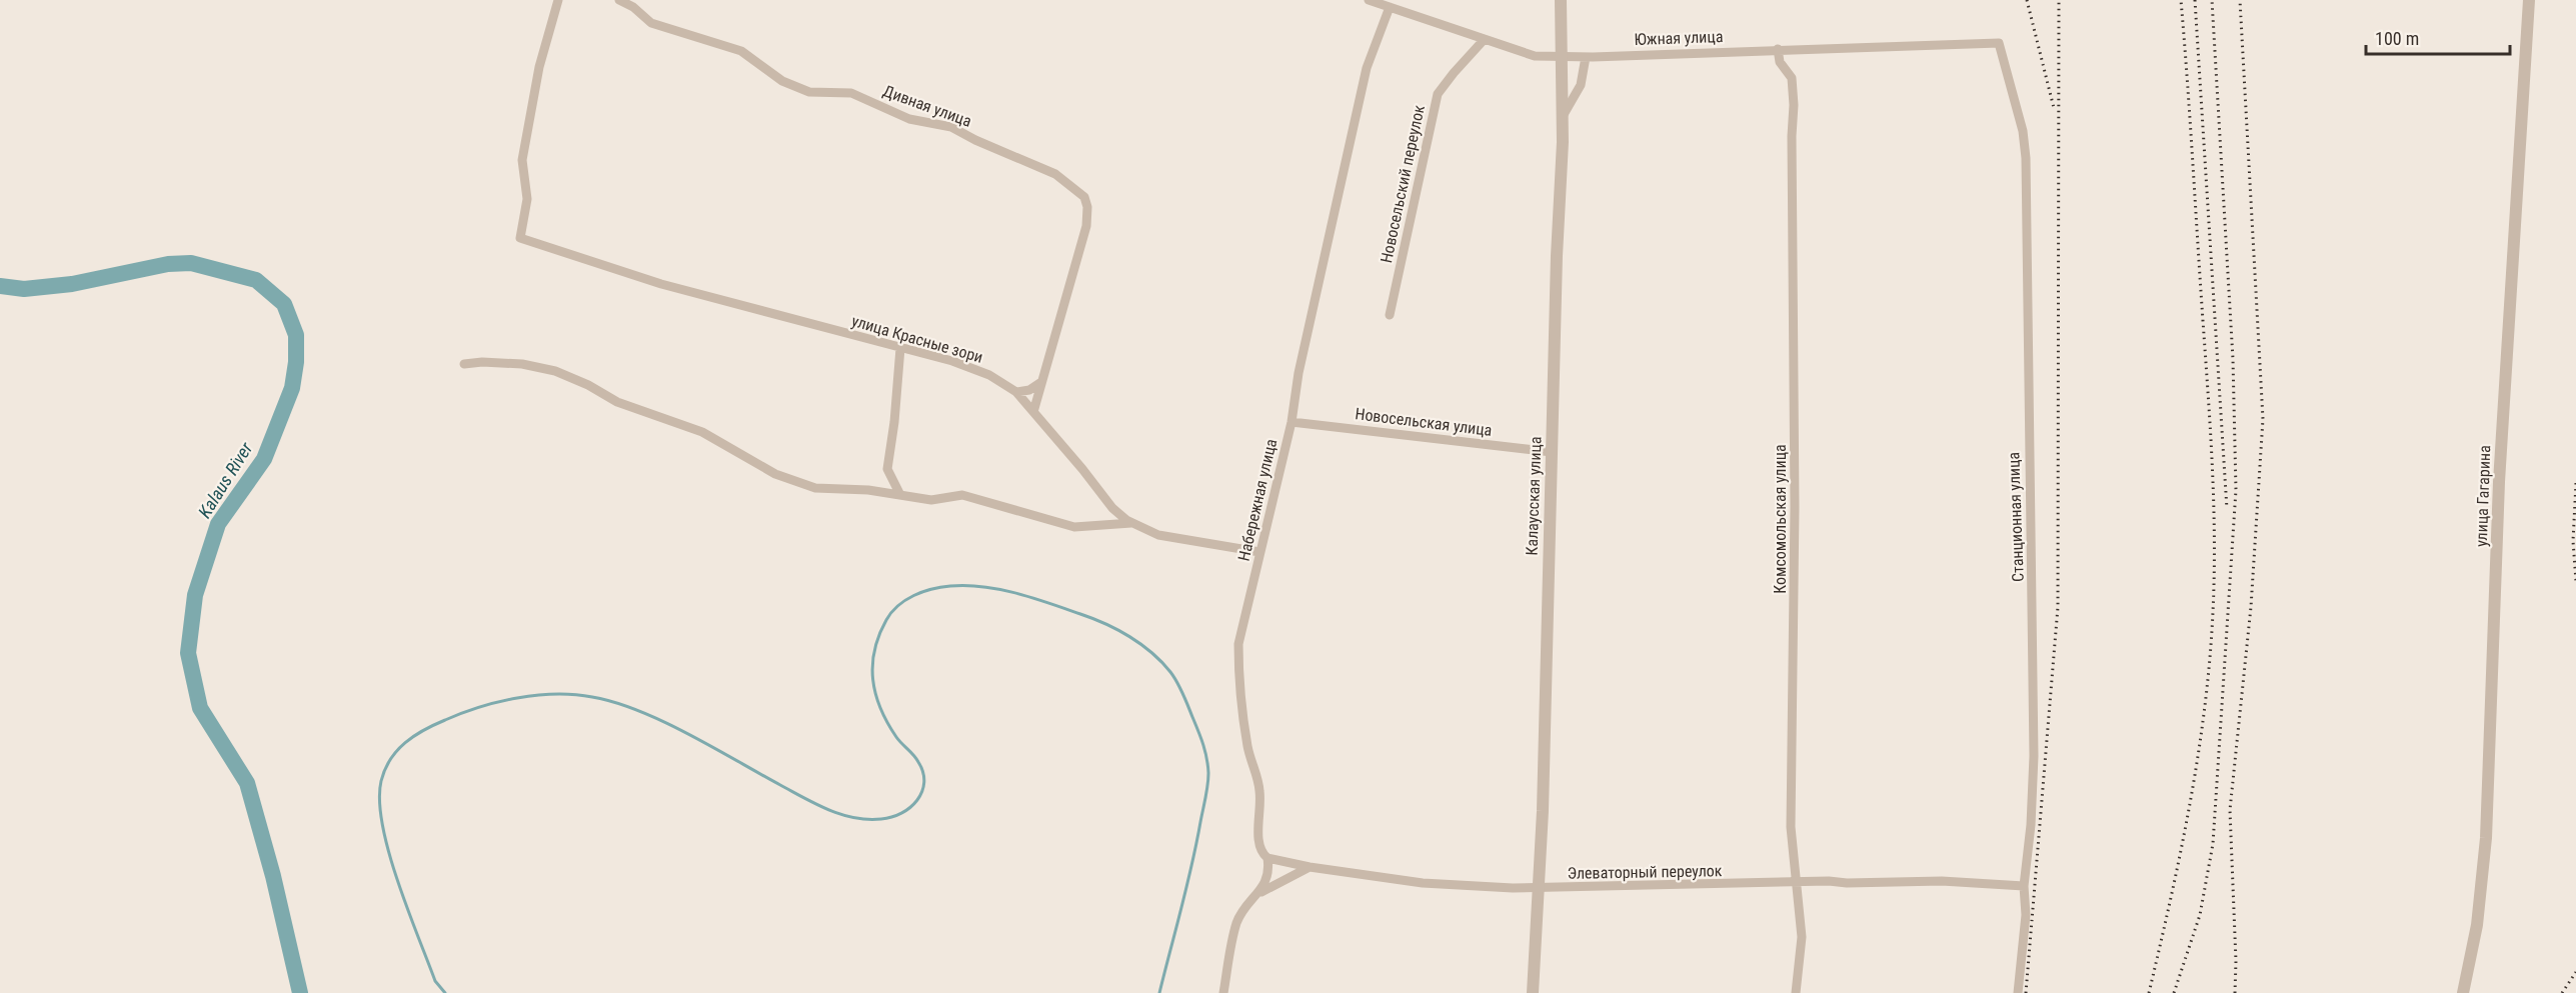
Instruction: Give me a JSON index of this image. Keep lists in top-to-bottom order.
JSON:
{
  "streets": {
    "street": [
      "Южная улица",
      "Дивная улица",
      "Новосельский переулок",
      "улица Красные зори",
      "Новосельская улица",
      "Калаусская улица",
      "улица Гагарина",
      "Набережная улица",
      "Станционная улица",
      "Комсомольская улица",
      "Элеваторный переулок"
    ]
  },
  "crossings": [
    ["Южная улица", "Новосельский переулок"],
    ["Южная улица", "Калаусская улица"],
    ["Южная улица", "Набережная улица"],
    ["Южная улица", "Станционная улица"],
    ["Южная улица", "Комсомольская улица"],
    ["Дивная улица", "улица Красные зори"],
    ["улица Красные зори", "Набережная улица"],
    ["Новосельская улица", "Калаусская улица"],
    ["Новосельская улица", "Набережная улица"],
    ["Калаусская улица", "Элеваторный переулок"],
    ["Набережная улица", "Элеваторный переулок"],
    ["Станционная улица", "Элеваторный переулок"],
    ["Комсомольская улица", "Элеваторный переулок"]
  ],
  "water": ["Kalaus River"],
  "scale_bar": "100 m"
}
